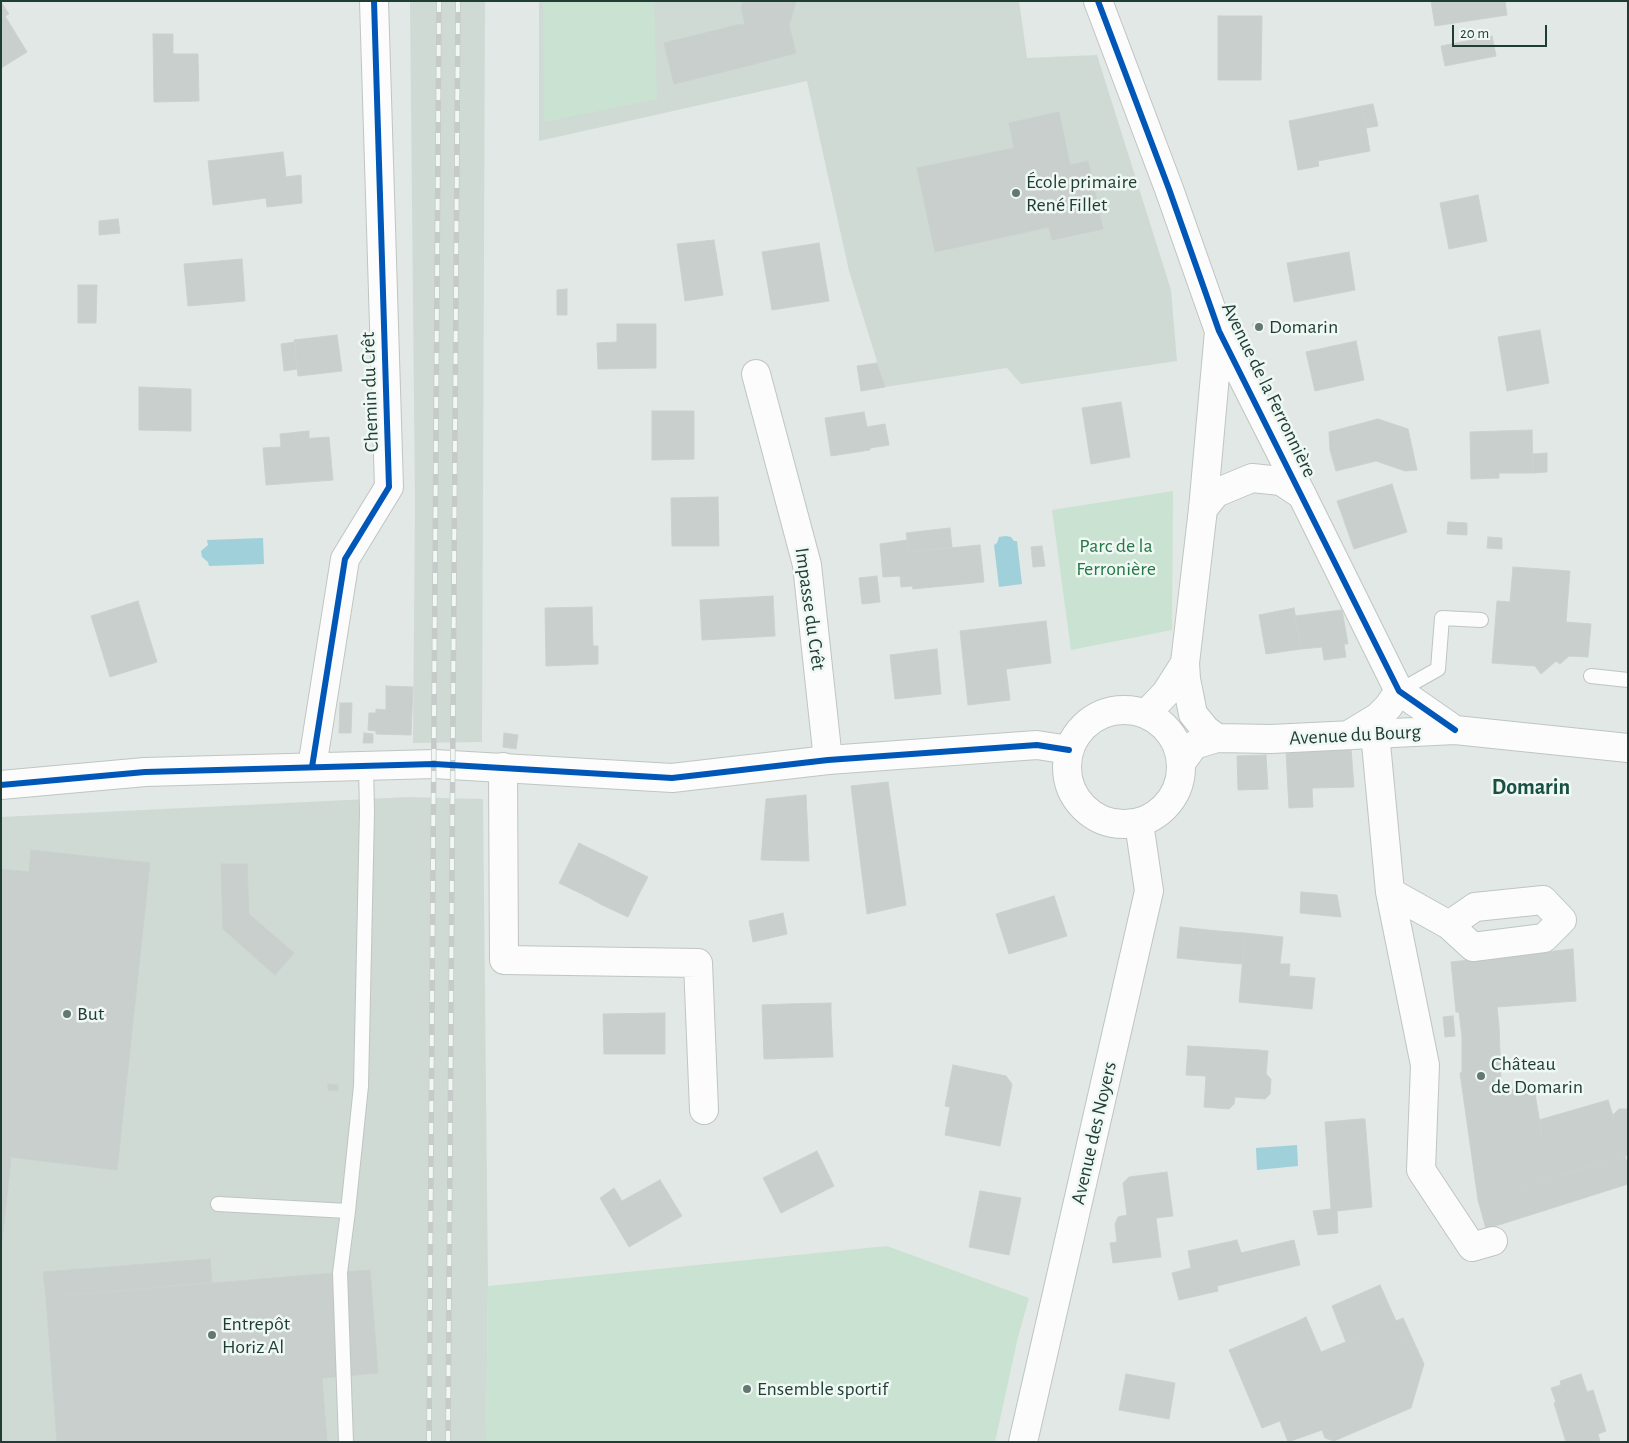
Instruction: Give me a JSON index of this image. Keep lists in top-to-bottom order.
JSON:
{
  "streets": {
    "street": [
      "Avenue de la Ferronnière",
      "Chemin du Crêt",
      "Impasse du Crêt",
      "Avenue du Bourg",
      "Avenue des Noyers"
    ]
  },
  "crossings": [
    ["Avenue de la Ferronnière", "Avenue du Bourg"],
    ["Avenue de la Ferronnière", "Avenue des Noyers"],
    ["Avenue du Bourg", "Avenue des Noyers"]
  ],
  "districts": ["Domarin"],
  "parks": ["Parc de la Ferronière"],
  "places": [
    "École primaire René Fillet",
    "Domarin",
    "But",
    "Château de Domarin",
    "Entrepôt Horiz Al",
    "Ensemble sportif"
  ],
  "scale_bar": "20 m"
}
